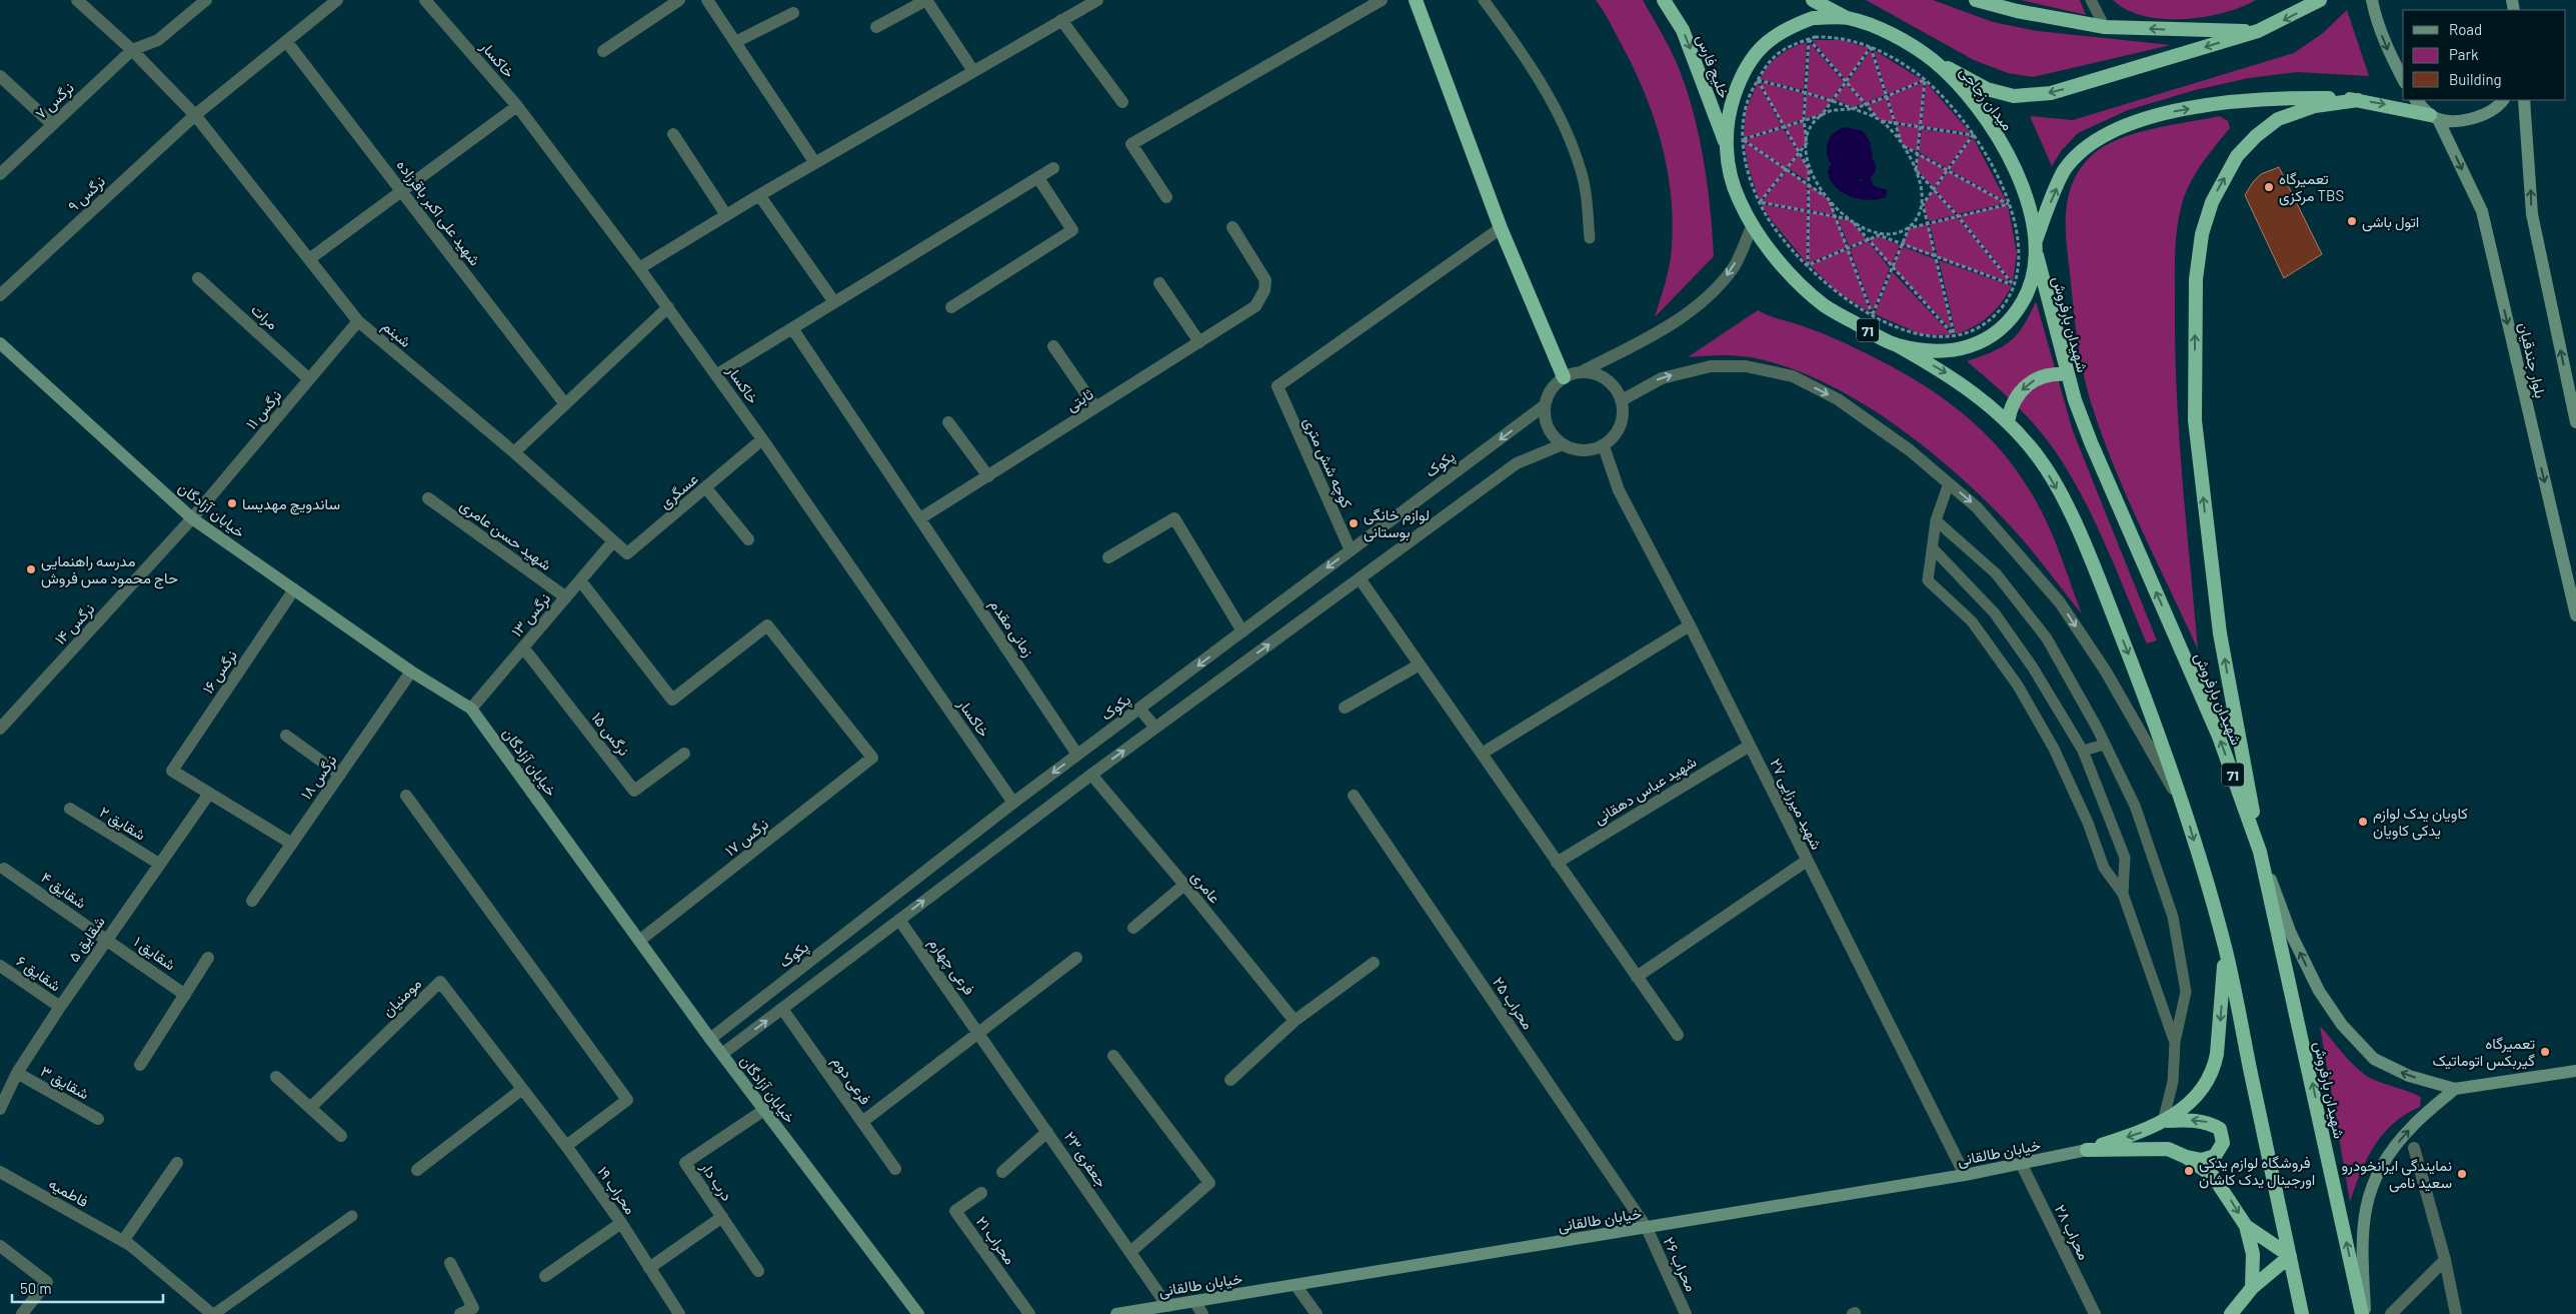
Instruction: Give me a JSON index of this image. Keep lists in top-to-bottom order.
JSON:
{
  "streets": {
    "highway": [
      "خلیج فارس",
      "میدان زجاجی",
      "شهیدان بارفروش",
      "71"
    ],
    "main road": ["بلوار جندقیان", "خیابان آزادگان", "خیابان طالقانی"],
    "street": [
      "خاکسار",
      "نرگس ۷",
      "نرگس ۹",
      "شهید علی اکبر باقرزاده",
      "مرات",
      "شبنم",
      "ثابتی",
      "نرگس ۱۱",
      "کوچه شش متری",
      "پکوک",
      "عسگری",
      "شهید حسن عامری",
      "نرگس ۱۳",
      "نرگس ۱۴",
      "زمانی مقدم",
      "نرگس ۱۶",
      "نرگس ۱۵",
      "نرگس ۱۸",
      "شهید عباس دهقانی",
      "شهید میرزایی ۲۷",
      "شقایق ۲",
      "نرگس ۱۷",
      "عامری",
      "شقایق ۴",
      "شقایق ۵",
      "شقایق ۱",
      "فرعی چهارم",
      "شقایق ۶",
      "مومنیان",
      "محراب ۲۵",
      "فرعی دوم",
      "شقایق ۳",
      "جعفری ۲۳",
      "درب دار",
      "محراب ۱۹",
      "فاطمیه",
      "محراب ۲۸",
      "محراب ۲۱",
      "محراب ۲۶"
    ]
  },
  "crossings": [
    ["خاکسار", "پکوک"],
    ["خاکسار", "عسگری"],
    ["خلیج فارس", "میدان زجاجی"],
    ["میدان زجاجی", "شهیدان بارفروش"],
    ["میدان زجاجی", "71"],
    ["نرگس ۷", "شبنم"],
    ["نرگس ۹", "شهید علی اکبر باقرزاده"],
    ["نرگس ۹", "شبنم"],
    ["مرات", "نرگس ۱۱"],
    ["شبنم", "نرگس ۱۱"],
    ["شبنم", "عسگری"],
    ["شبنم", "نرگس ۱۳"],
    ["ثابتی", "زمانی مقدم"],
    ["نرگس ۱۱", "خیابان آزادگان"],
    ["نرگس ۱۱", "نرگس ۱۴"],
    ["کوچه شش متری", "پکوک"],
    ["پکوک", "خیابان آزادگان"],
    ["پکوک", "زمانی مقدم"],
    ["پکوک", "شهید میرزایی ۲۷"],
    ["عسگری", "نرگس ۱۳"],
    ["خیابان آزادگان", "نرگس ۱۳"],
    ["خیابان آزادگان", "نرگس ۱۴"],
    ["خیابان آزادگان", "نرگس ۱۶"],
    ["خیابان آزادگان", "نرگس ۱۸"],
    ["خیابان آزادگان", "نرگس ۱۷"],
    ["خیابان آزادگان", "درب دار"],
    ["شهید حسن عامری", "نرگس ۱۳"],
    ["نرگس ۱۳", "نرگس ۱۵"],
    ["نرگس ۱۳", "نرگس ۱۷"],
    ["نرگس ۱۶", "شقایق ۵"],
    ["شهید عباس دهقانی", "شهید میرزایی ۲۷"],
    ["شهید میرزایی ۲۷", "خیابان طالقانی"],
    ["شقایق ۲", "شقایق ۵"],
    ["شقایق ۴", "شقایق ۵"],
    ["شقایق ۴", "شقایق ۱"],
    ["شقایق ۵", "شقایق ۱"],
    ["شقایق ۵", "شقایق ۶"],
    ["شقایق ۵", "شقایق ۳"],
    ["فرعی چهارم", "جعفری ۲۳"],
    ["مومنیان", "محراب ۱۹"],
    ["محراب ۲۵", "خیابان طالقانی"],
    ["محراب ۲۵", "محراب ۲۶"],
    ["خیابان طالقانی", "جعفری ۲۳"],
    ["خیابان طالقانی", "محراب ۲۸"],
    ["خیابان طالقانی", "محراب ۲۶"]
  ],
  "one_way": ["خلیج فارس"],
  "places": [
    "تعمیرگاه مرکزی TBS",
    "اتول باشی",
    "ساندویچ مهدیسا",
    "لوازم خانگی بوستانی",
    "مدرسه راهنمایی حاج محمود مس فروش",
    "کاویان یدک لوازم یدکی کاویان",
    "تعمیرگاه گیربکس اتوماتیک",
    "فروشگاه لوازم یدکی اورجینال یدک کاشان",
    "نمایندگی ایرانخودرو سعید نامی"
  ],
  "legend": ["Road", "Park", "Building"],
  "scale_bar": "50 m"
}
